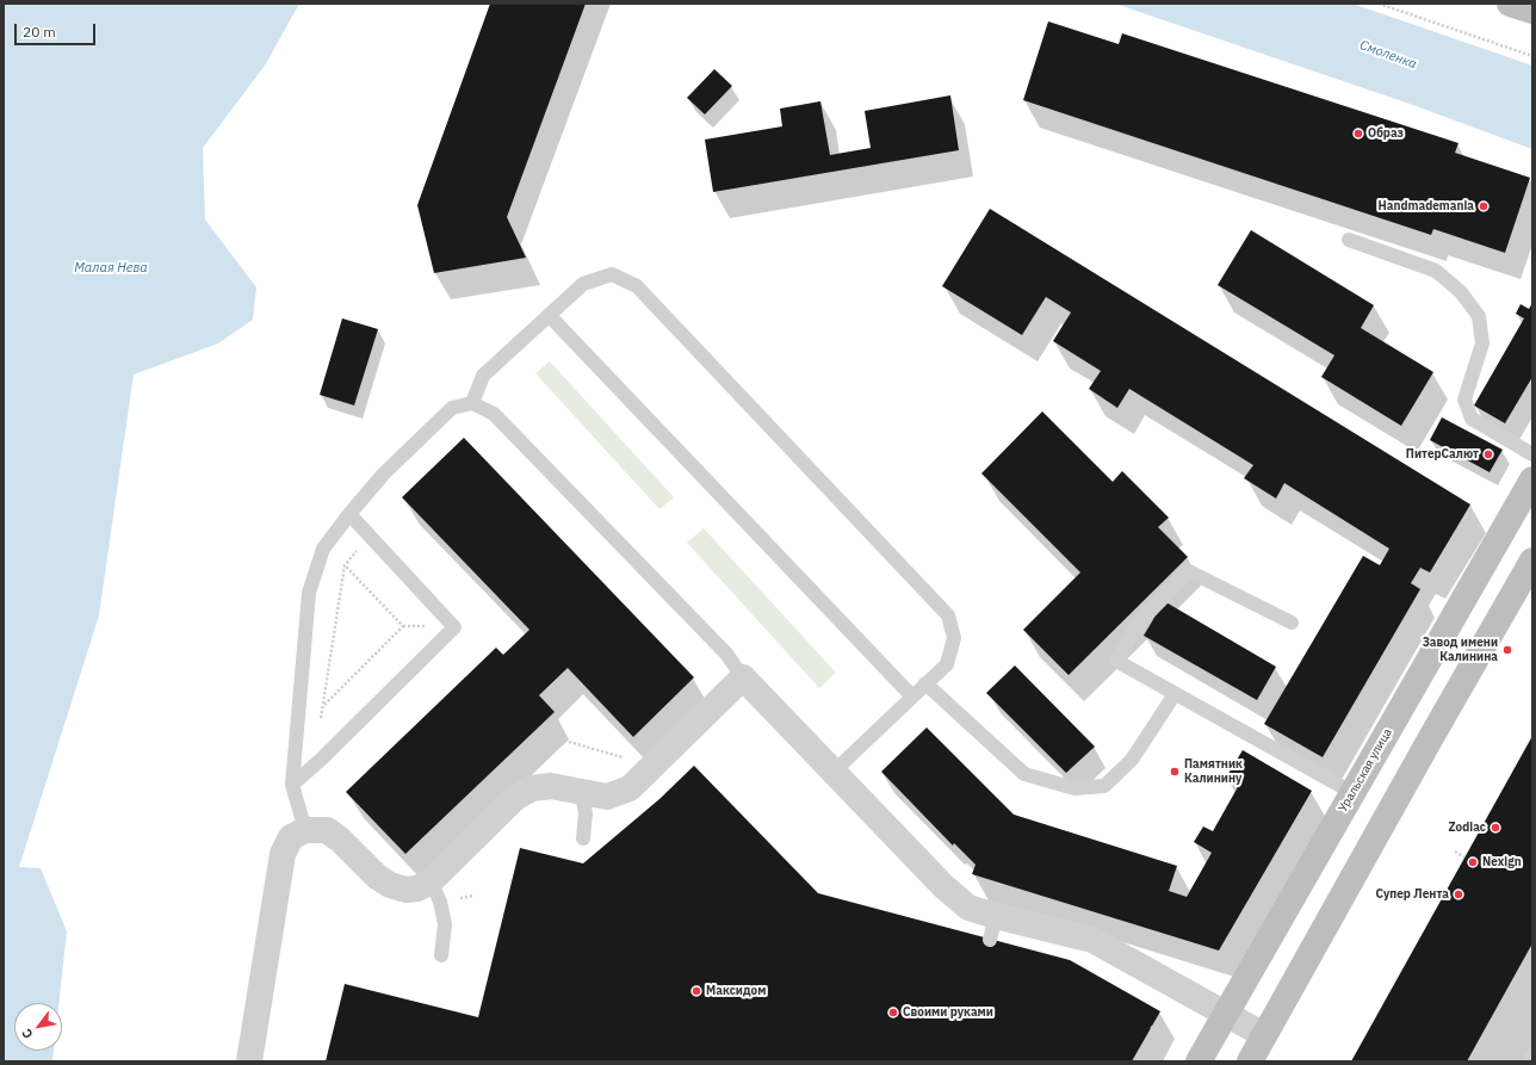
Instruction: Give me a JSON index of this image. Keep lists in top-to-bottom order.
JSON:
{
  "streets": {
    "main road": ["Уральская улица"]
  },
  "water": ["Смоленка", "Малая Нева"],
  "places": [
    "Образ",
    "Handmademania",
    "ПитерСалют",
    "Завод имени Калинина",
    "Памятник Калинину",
    "Zodiac",
    "Nexign",
    "Супер Лента",
    "Максидом",
    "Своими руками"
  ],
  "scale_bar": "20 m",
  "north": "bottom left"
}
